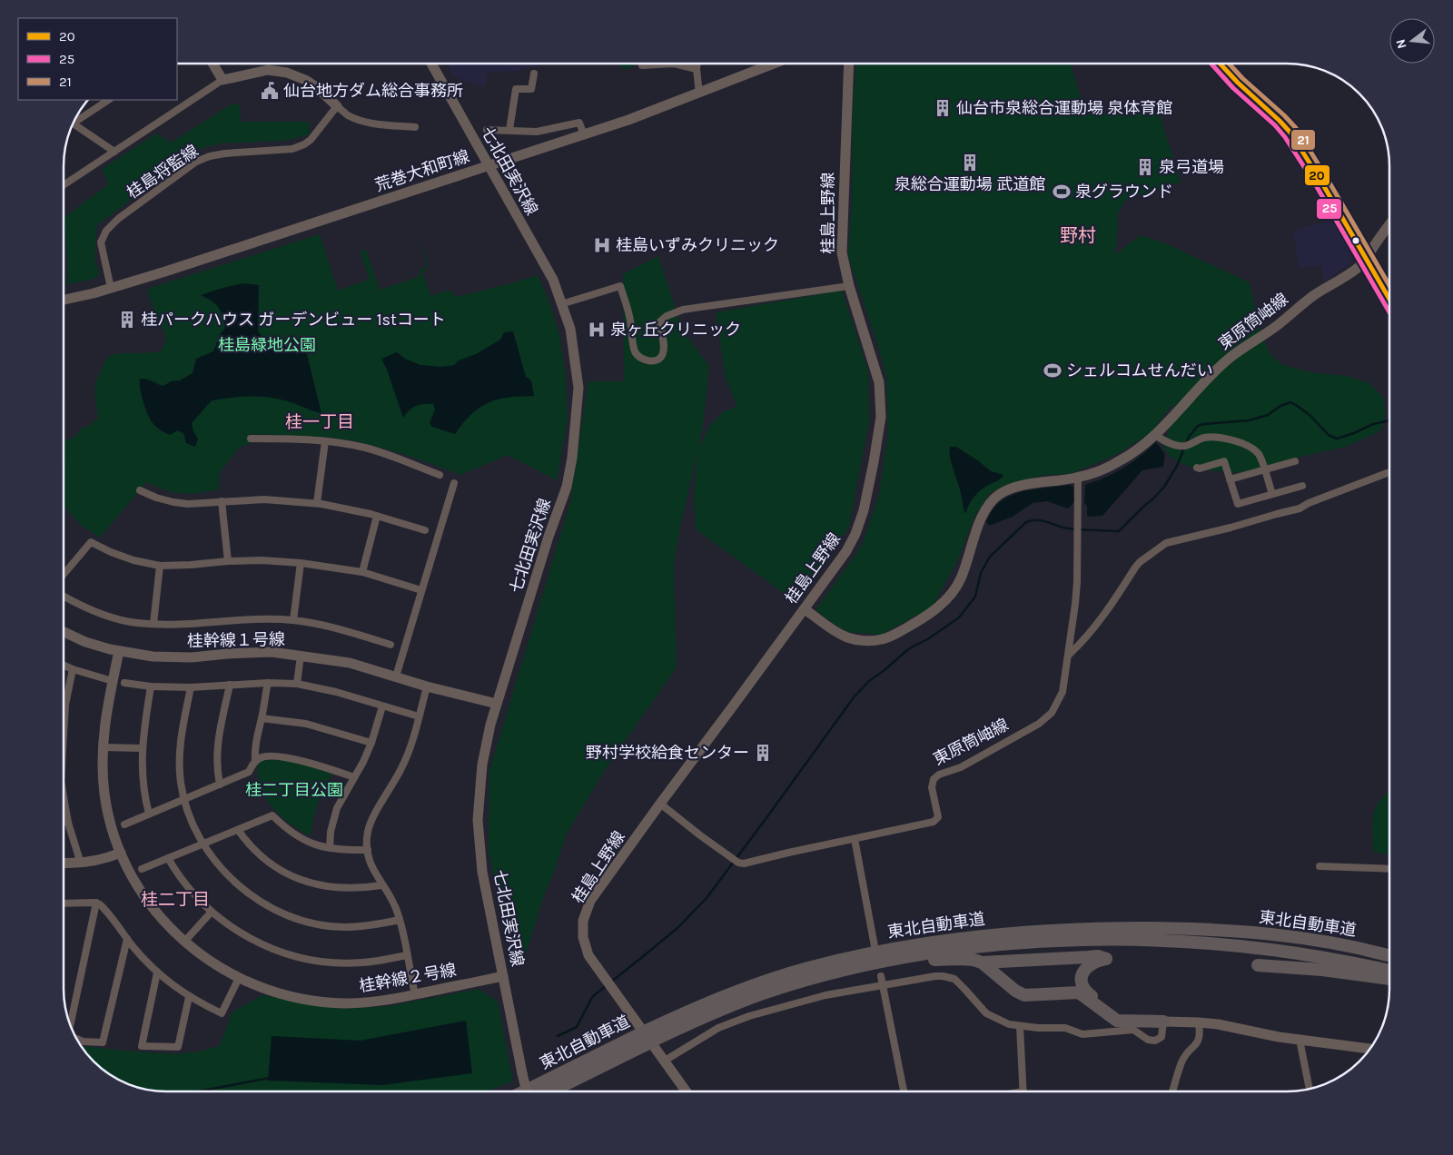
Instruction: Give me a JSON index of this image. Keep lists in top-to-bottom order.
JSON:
{
  "streets": {
    "highway": ["東北自動車道"],
    "street": [
      "荒巻大和町線",
      "七北田実沢線",
      "桂島将監線",
      "桂島上野線",
      "東原筒岫線",
      "桂幹線１号線",
      "桂幹線２号線"
    ]
  },
  "crossings": [
    ["荒巻大和町線", "七北田実沢線"],
    ["荒巻大和町線", "桂島将監線"],
    ["七北田実沢線", "桂幹線１号線"],
    ["七北田実沢線", "桂幹線２号線"],
    ["桂島上野線", "東原筒岫線"],
    ["桂幹線１号線", "桂幹線２号線"]
  ],
  "districts": ["野村", "桂一丁目", "桂二丁目"],
  "parks": ["桂島緑地公園", "桂二丁目公園"],
  "places": {
    "public building": ["仙台地方ダム総合事務所"],
    "building": [
      "仙台市泉総合運動場 泉体育館",
      "泉総合運動場 武道館",
      "泉弓道場",
      "桂パークハウス ガーデンビュー 1stコート",
      "野村学校給食センター"
    ],
    "sports": ["泉グラウンド", "シェルコムせんだい"],
    "hospital": ["桂島いずみクリニック", "泉ヶ丘クリニック"]
  },
  "lines": ["transit line 20", "transit line 25", "transit line 21"],
  "legend": ["20", "25", "21"],
  "north": "left"
}
